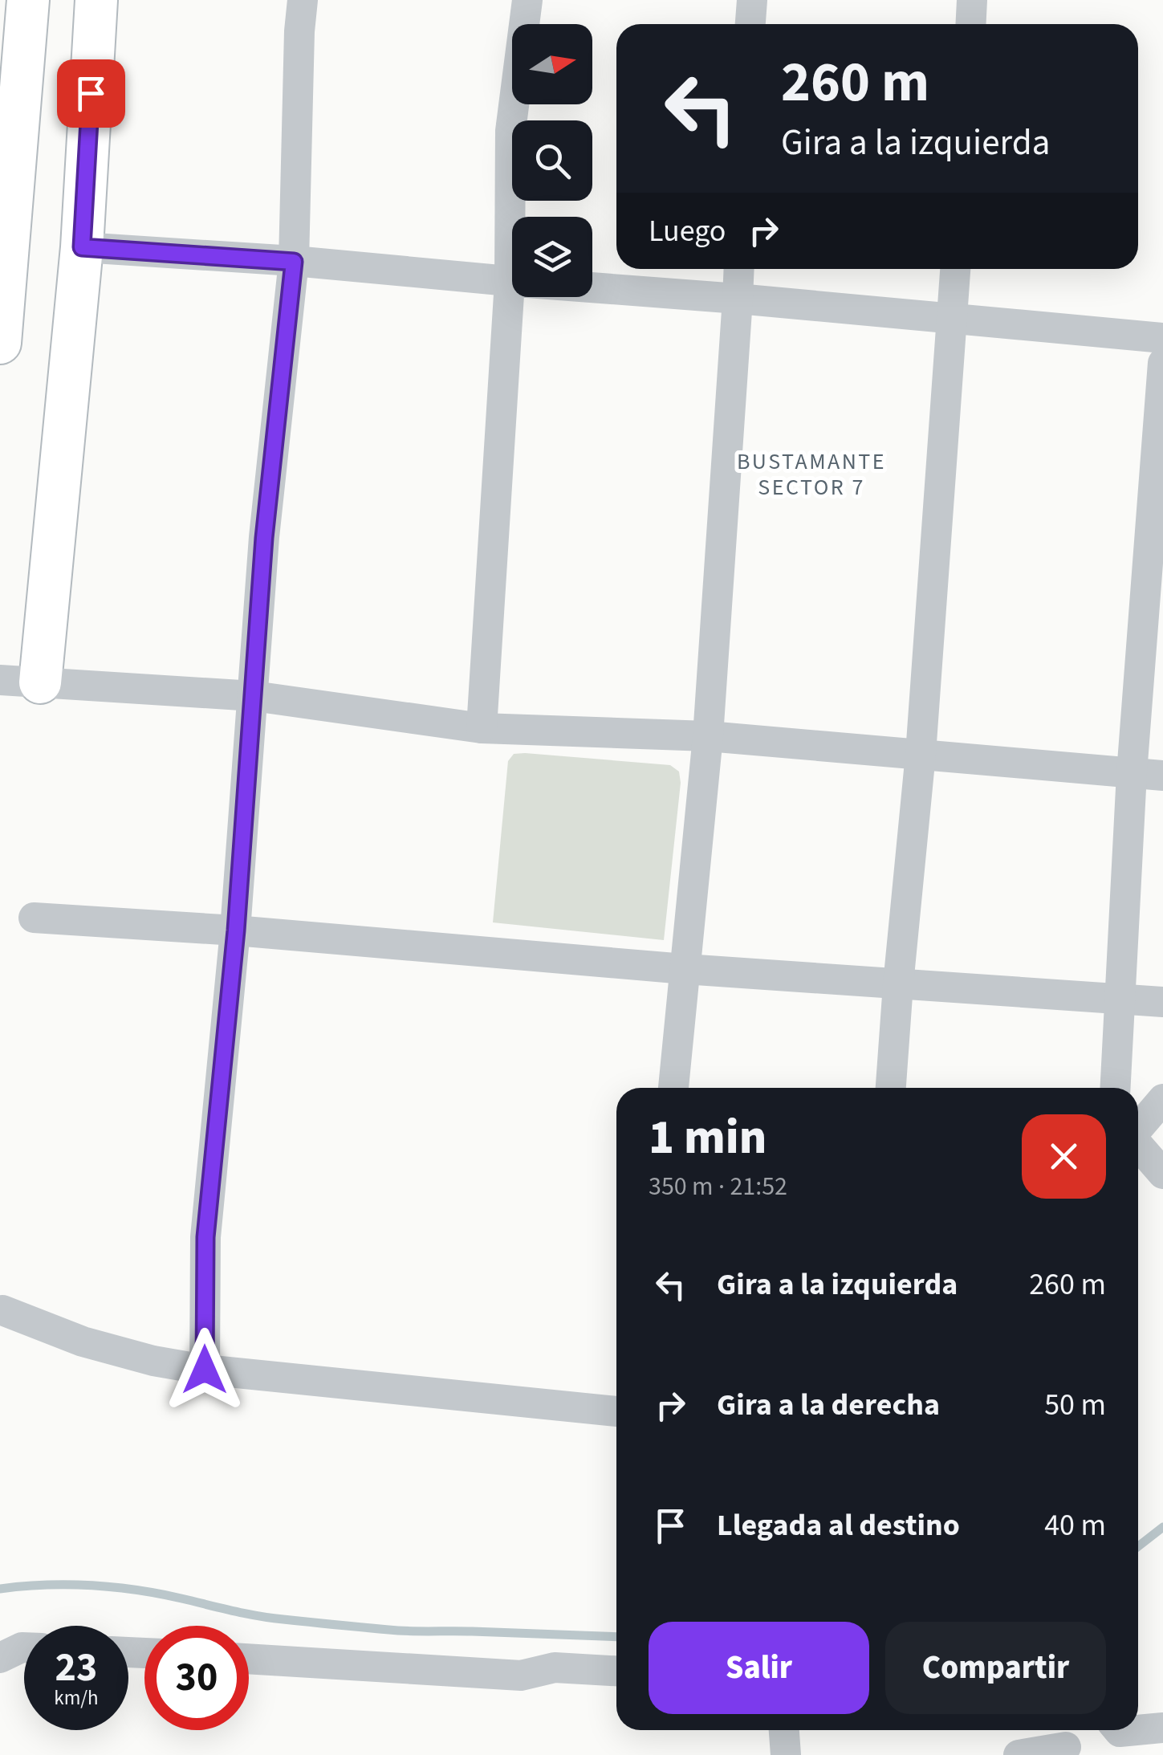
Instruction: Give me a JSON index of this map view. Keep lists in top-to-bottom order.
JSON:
{
  "districts": ["BUSTAMANTE SECTOR 7"],
  "north": "right",
  "page": {
    "turn": ["260 m", "Gira a la izquierda"],
    "then": "Luego",
    "heading": ["1 min", "350 m · 21:52"],
    "list": [
      {
        "name": "Gira a la izquierda",
        "value": "260 m"
      },
      {
        "name": "Gira a la derecha",
        "value": "50 m"
      },
      {
        "name": "Llegada al destino",
        "value": "40 m"
      }
    ],
    "buttons": ["Salir", "Compartir"],
    "speed": "23 km/h",
    "limit": "30"
  }
}
